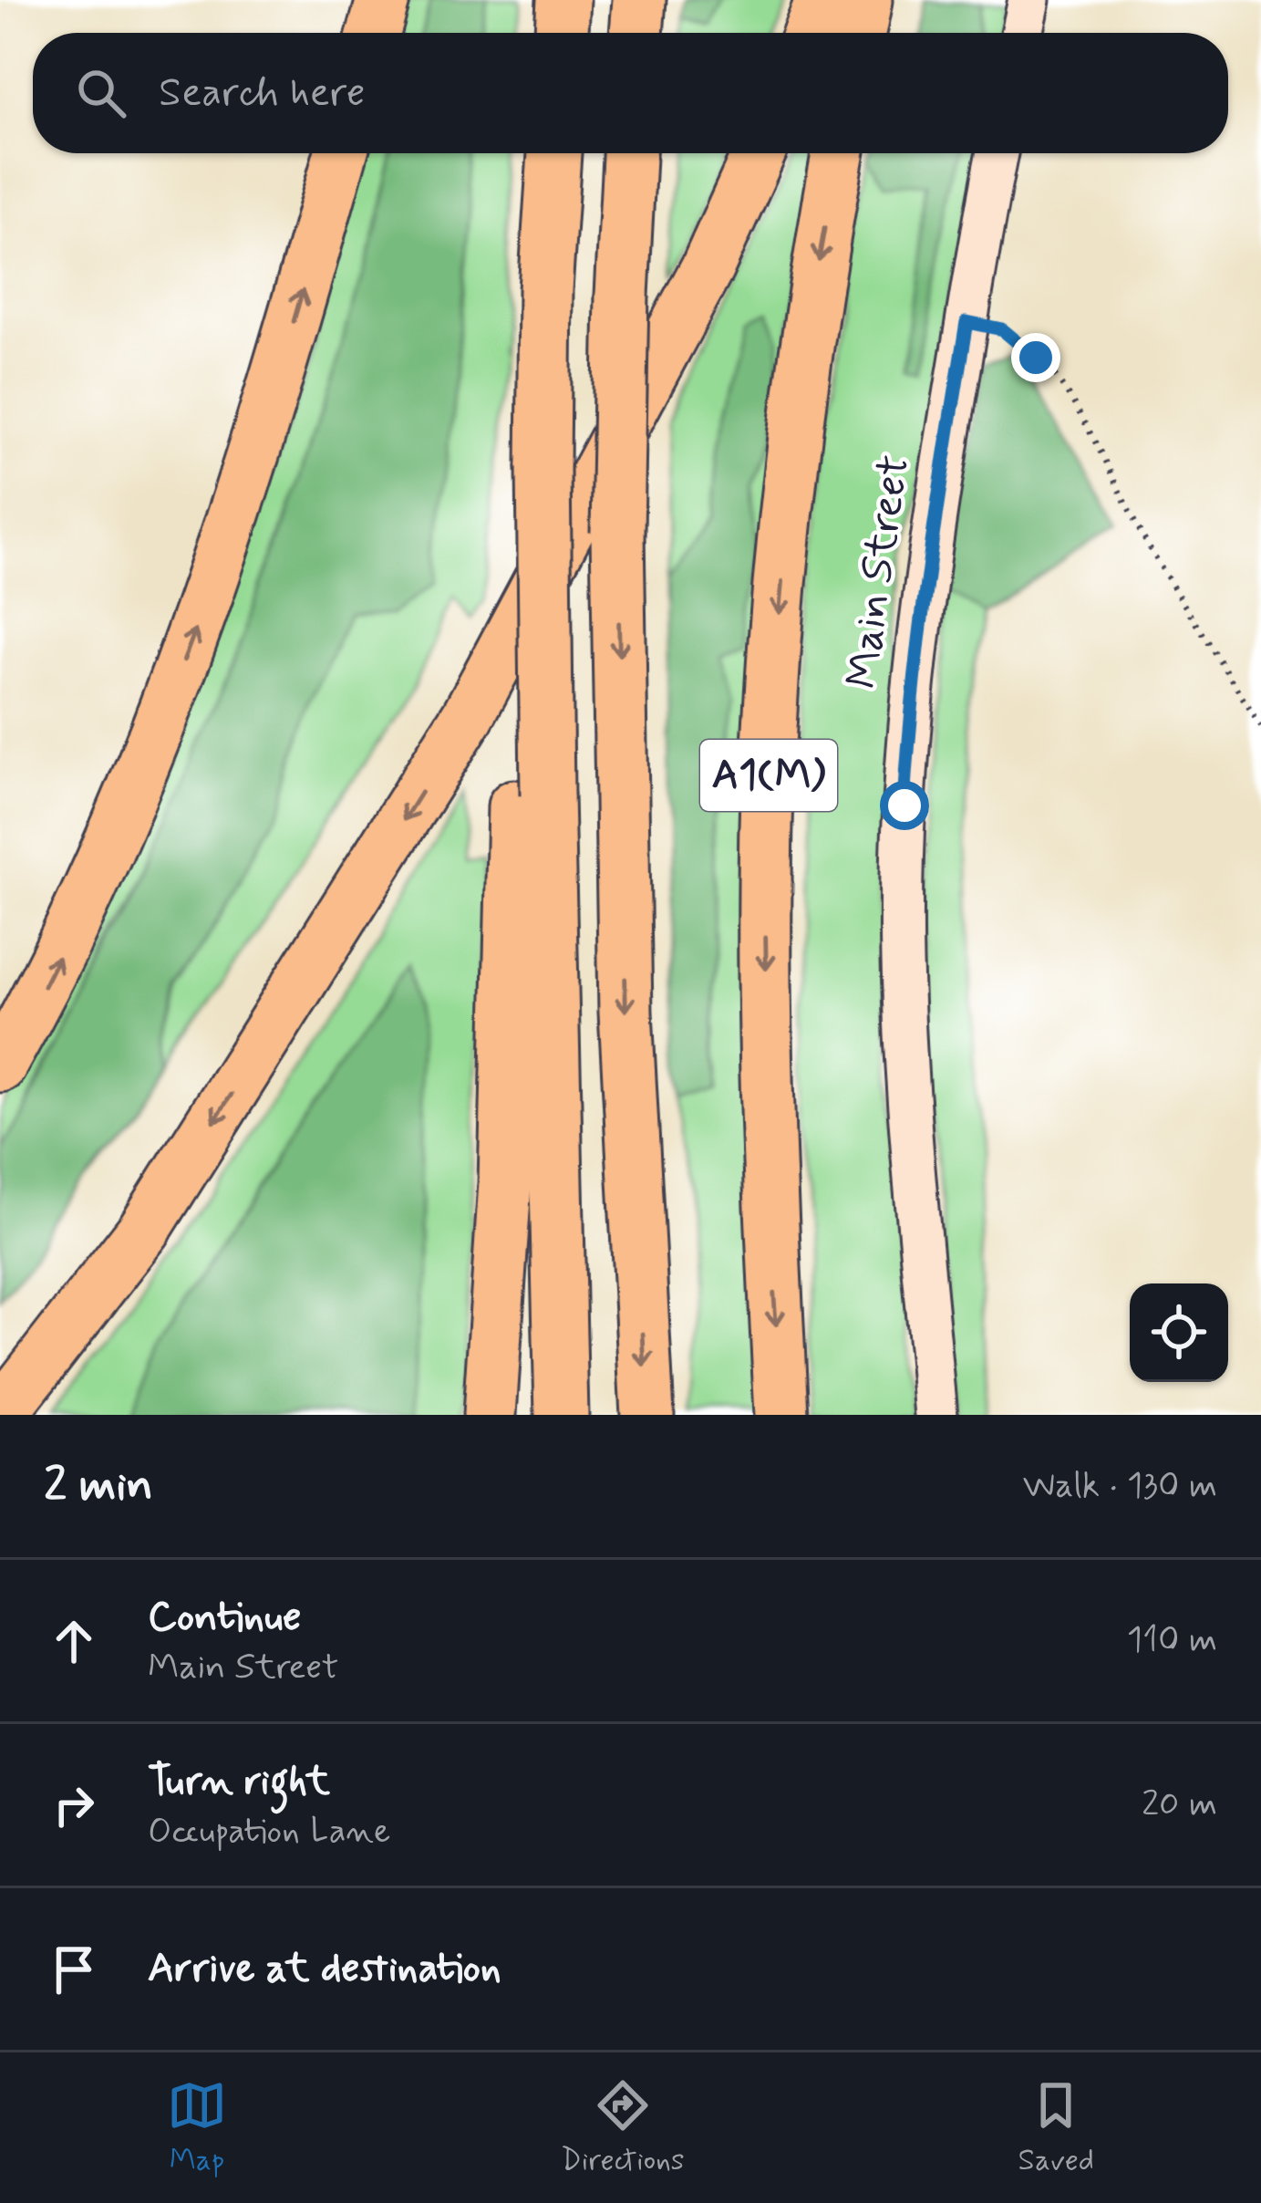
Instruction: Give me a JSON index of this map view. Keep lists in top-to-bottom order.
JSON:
{
  "streets": {
    "highway": ["A1(M)"],
    "street": ["Main Street"]
  },
  "page": {
    "search": "Search here",
    "heading": ["2 min", "Walk · 130 m"],
    "list": [
      ["Continue", "Main Street", "110 m"],
      ["Turn right", "Occupation Lane", "20 m"],
      "Arrive at destination"
    ],
    "nav": ["Map", "Directions", "Saved"]
  }
}
